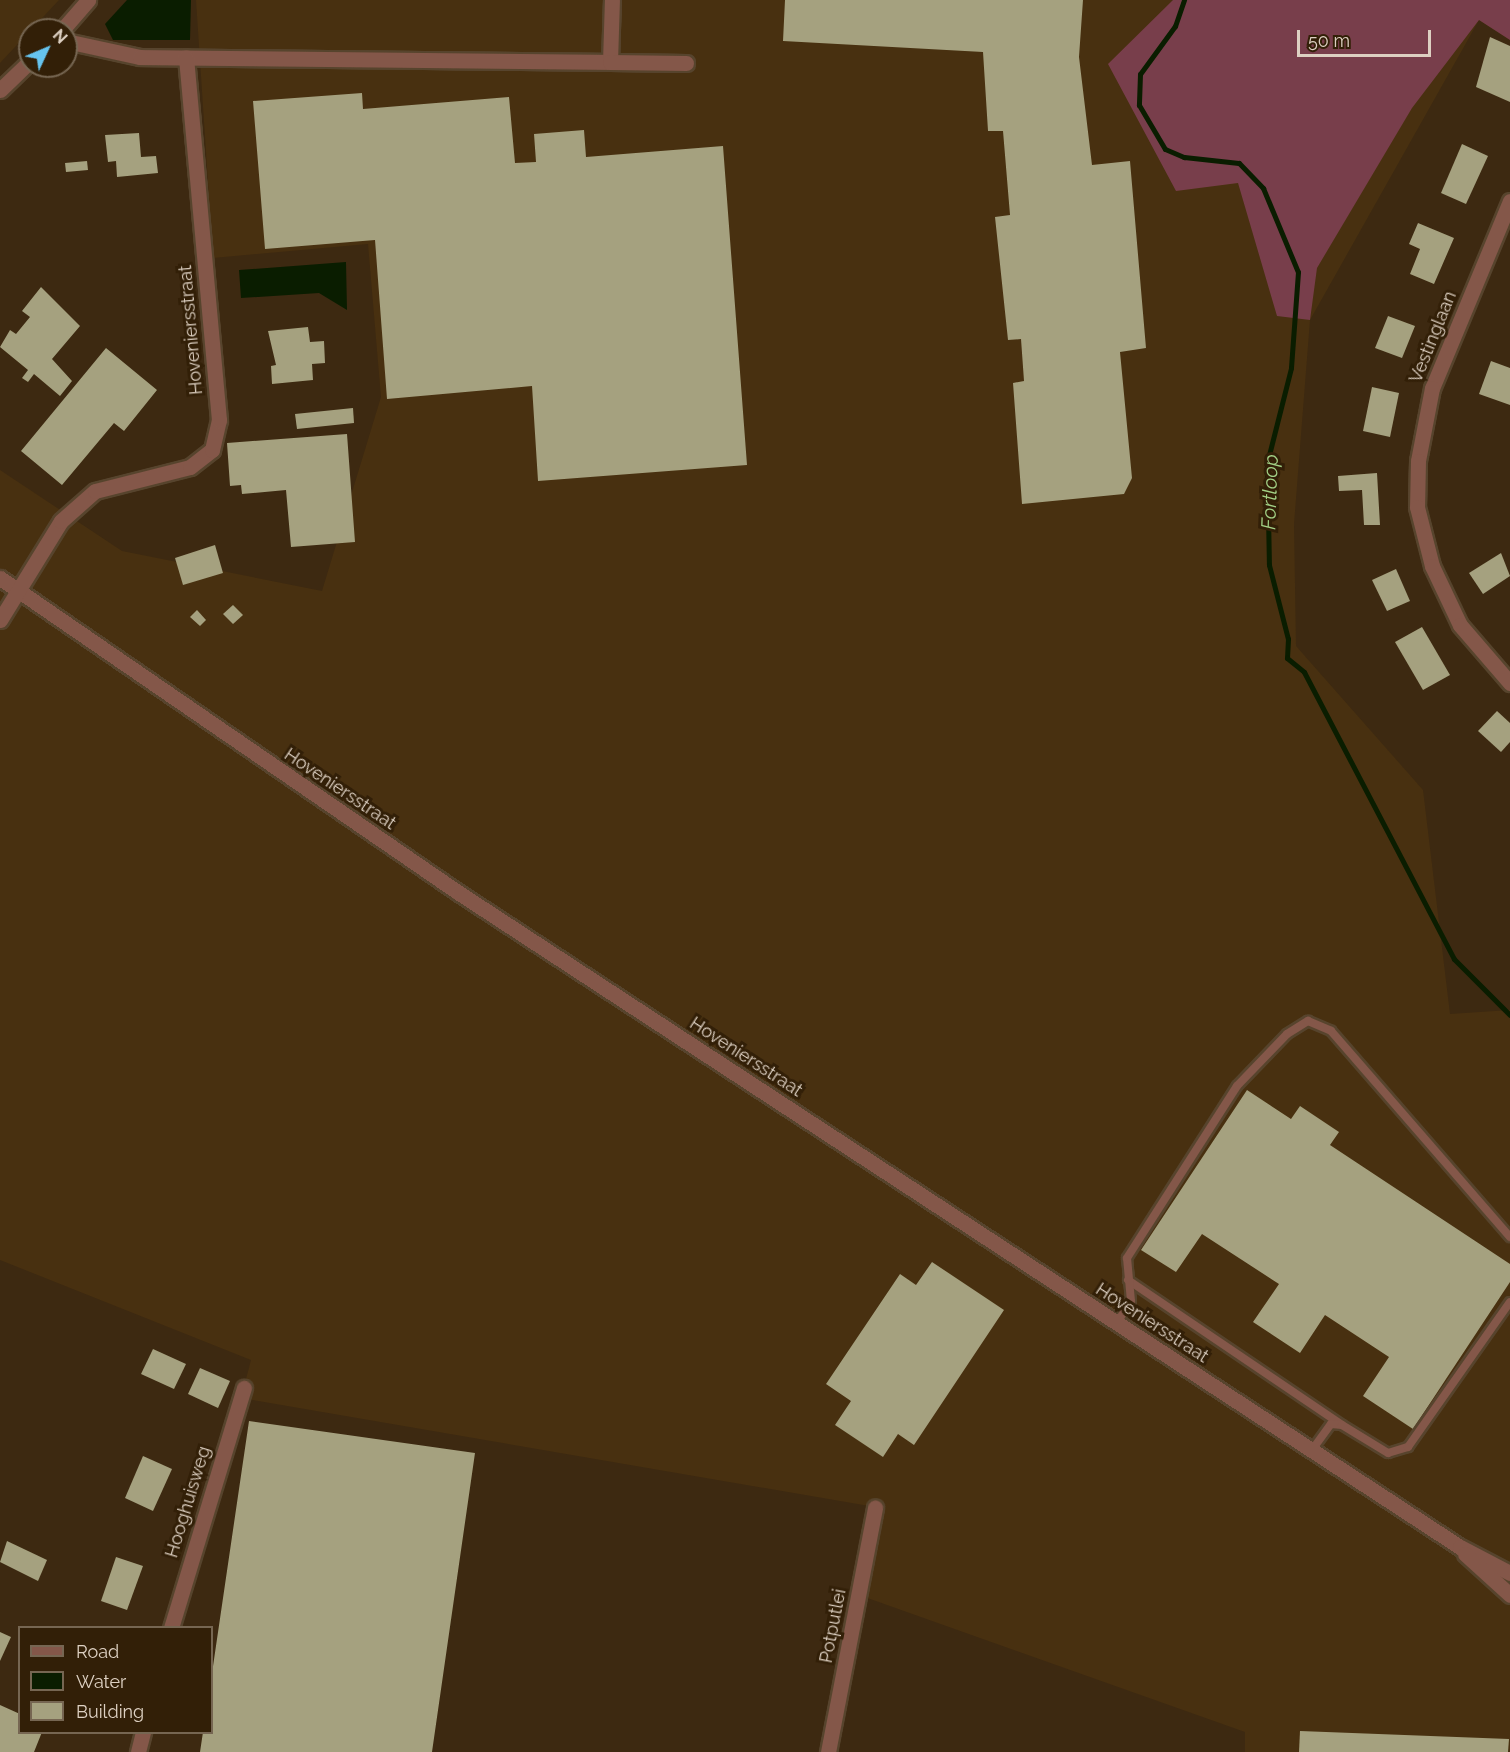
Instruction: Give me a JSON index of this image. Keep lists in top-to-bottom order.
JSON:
{
  "streets": {
    "street": [
      "Hoveniersstraat",
      "Vestinglaan",
      "Hooghuisweg",
      "Potputlei"
    ]
  },
  "water": ["Fortloop"],
  "legend": ["Road", "Water", "Building"],
  "scale_bar": "50 m",
  "north": "top right"
}
